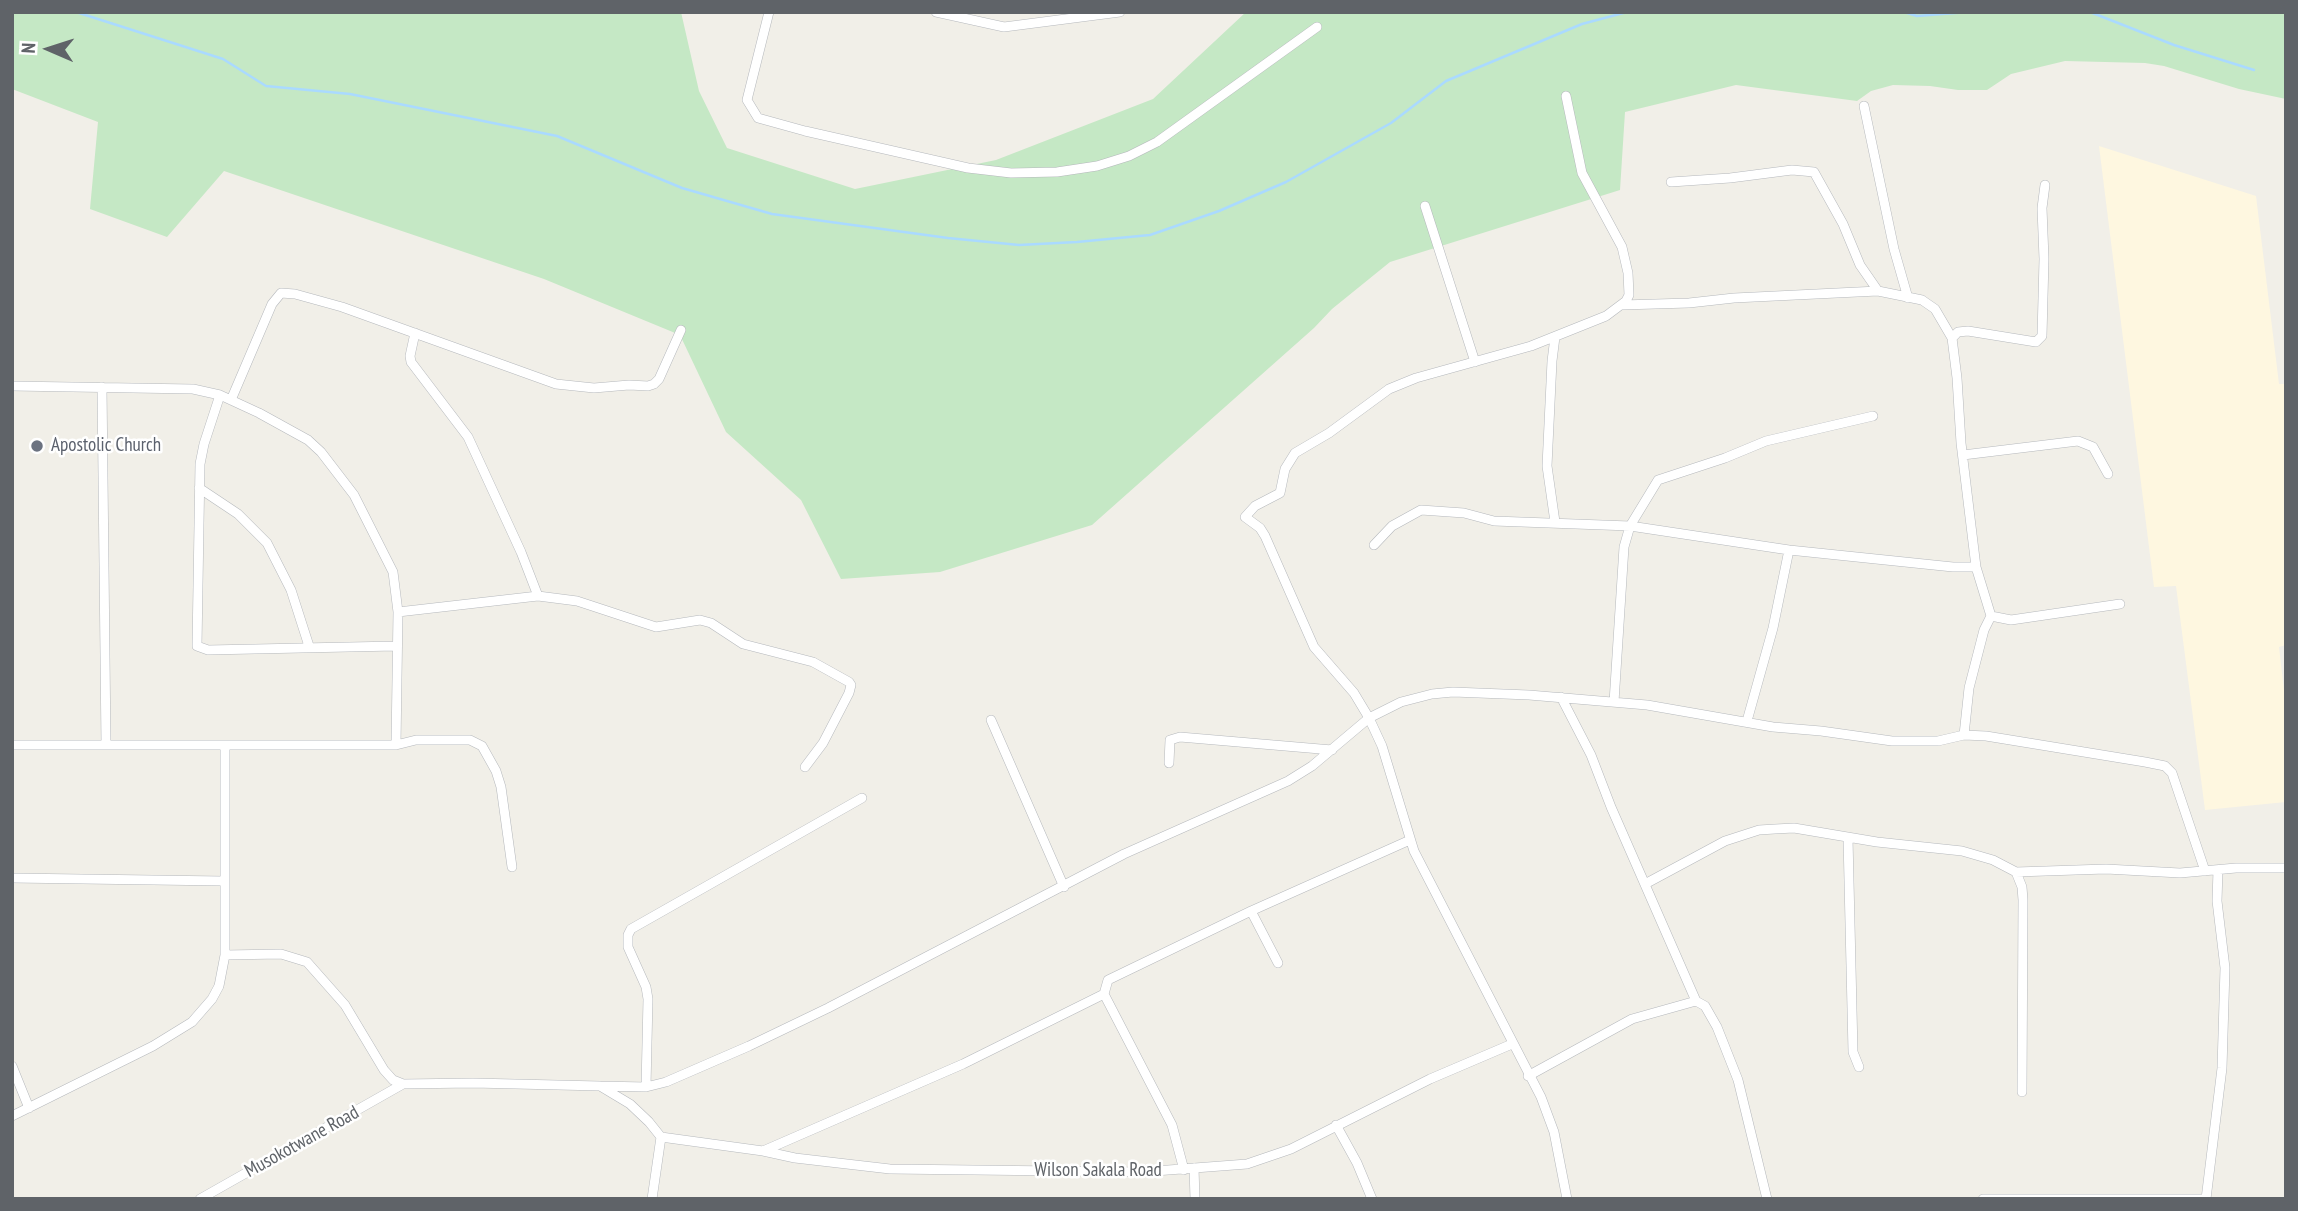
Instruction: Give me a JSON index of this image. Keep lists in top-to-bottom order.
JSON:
{
  "streets": {
    "street": ["Musokotwane Road", "Wilson Sakala Road"]
  },
  "places": ["Apostolic Church"],
  "north": "left"
}
